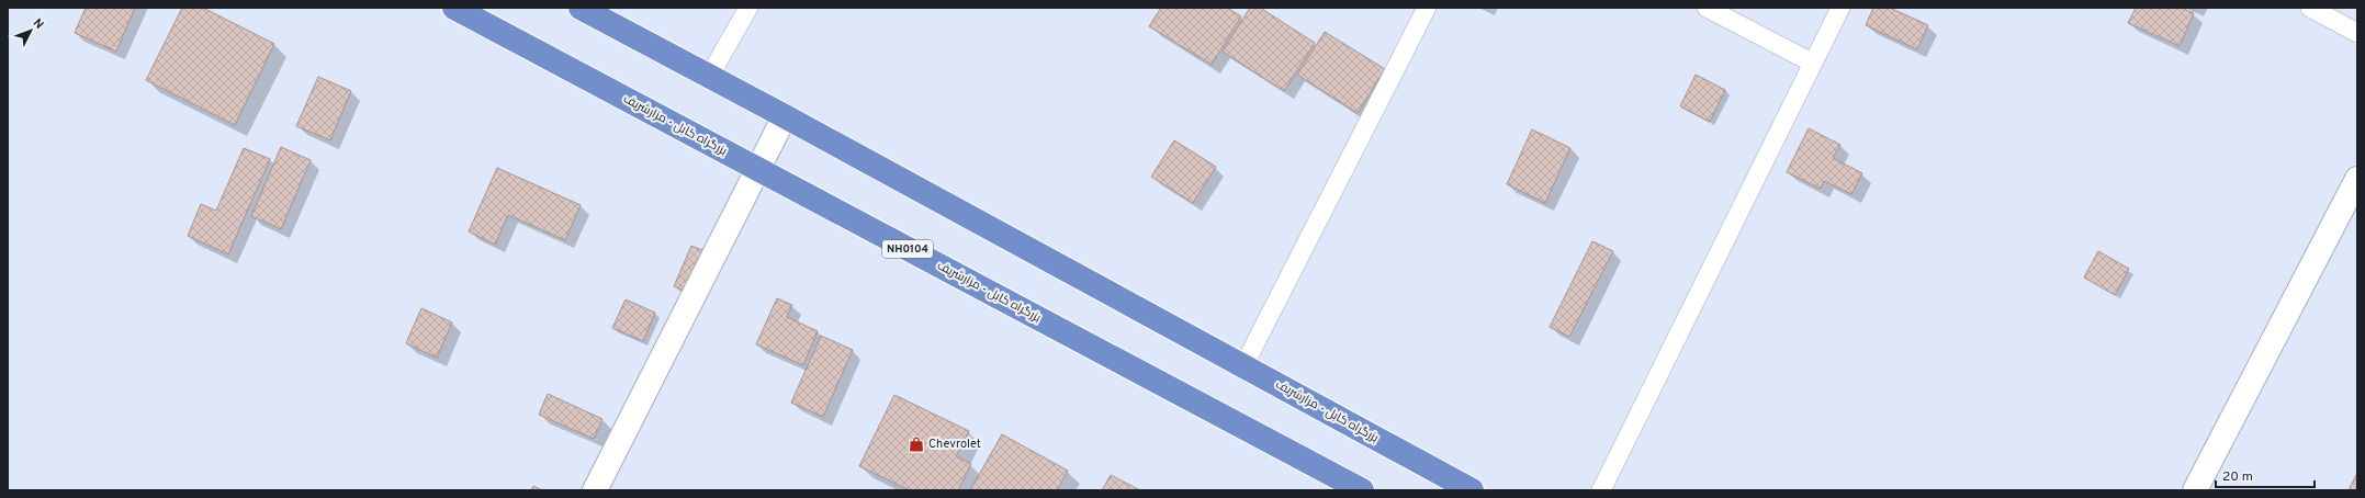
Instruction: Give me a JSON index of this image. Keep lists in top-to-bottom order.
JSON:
{
  "streets": {
    "highway": ["بزرگراه کابل - مزارشریف", "NH0104"]
  },
  "places": {
    "shop": ["Chevrolet"]
  },
  "scale_bar": "20 m",
  "north": "top right"
}
